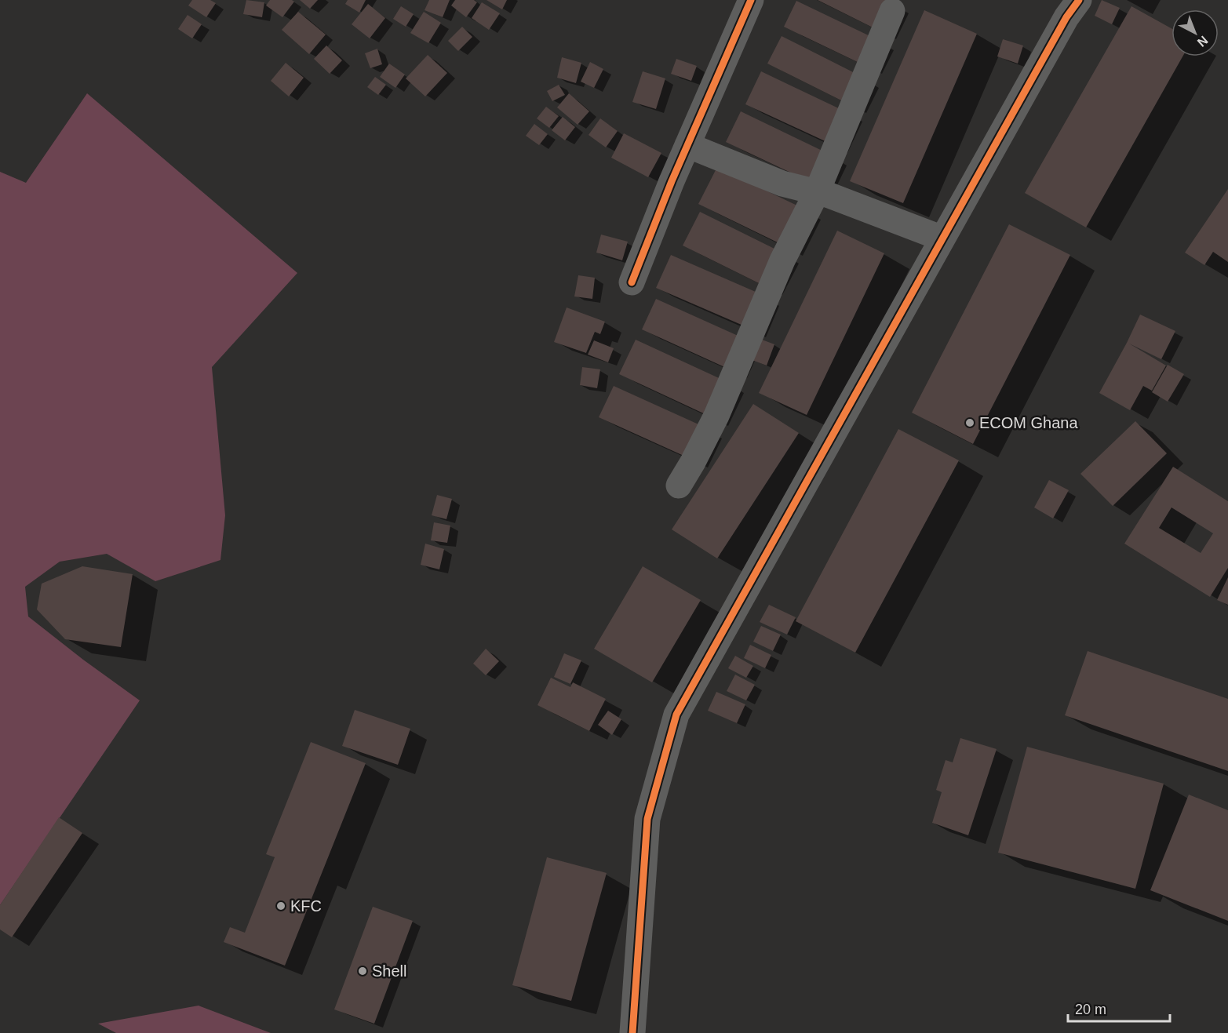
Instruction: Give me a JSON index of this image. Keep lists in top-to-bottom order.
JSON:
{
  "places": ["ECOM Ghana", "KFC", "Shell"],
  "scale_bar": "20 m",
  "north": "bottom right"
}
